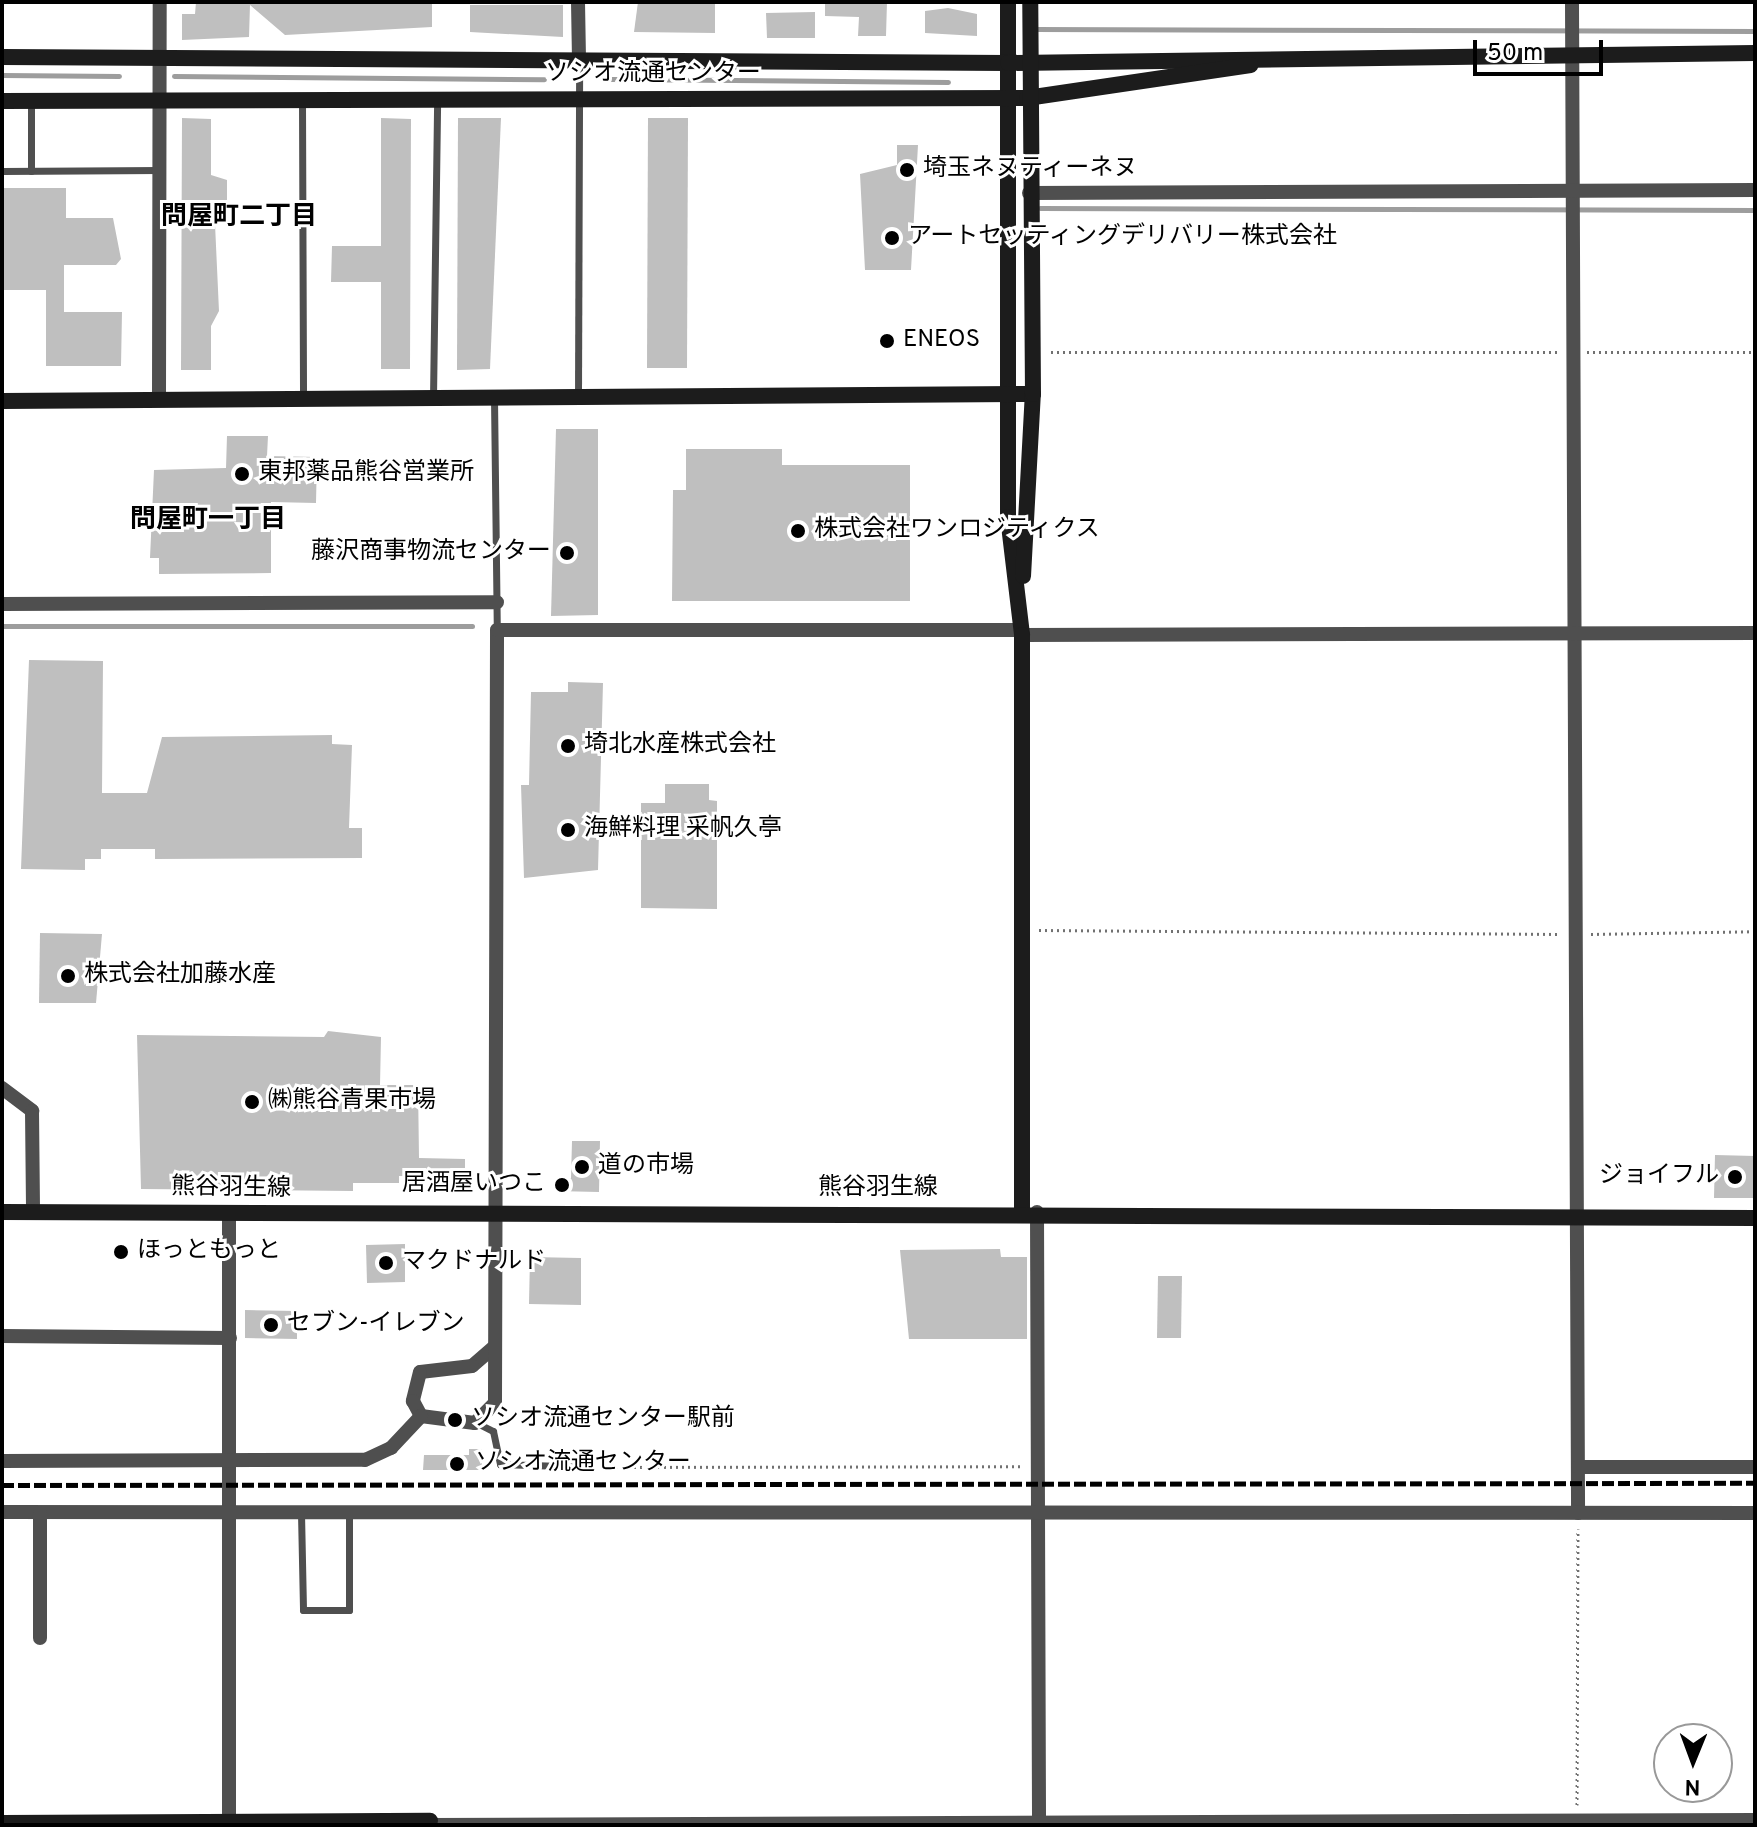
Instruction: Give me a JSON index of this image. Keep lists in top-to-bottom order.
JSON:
{
  "streets": {
    "street": ["ソシオ流通センター", "熊谷羽生線"]
  },
  "districts": ["問屋町二丁目", "問屋町一丁目"],
  "places": [
    "埼玉ネヌティーネヌ",
    "アートセッティングデリバリー株式会社",
    "ENEOS",
    "東邦薬品熊谷営業所",
    "株式会社ワンロジティクス",
    "藤沢商事物流センター",
    "埼北水産株式会社",
    "海鮮料理 采帆久亭",
    "株式会社加藤水産",
    "㈱熊谷青果市場",
    "道の市場",
    "ジョイフル",
    "居酒屋いつこ",
    "ほっともっと",
    "マクドナルド",
    "セブン-イレブン",
    "ソシオ流通センター駅前",
    "ソシオ流通センター"
  ],
  "scale_bar": "50 m",
  "north": "bottom"
}
